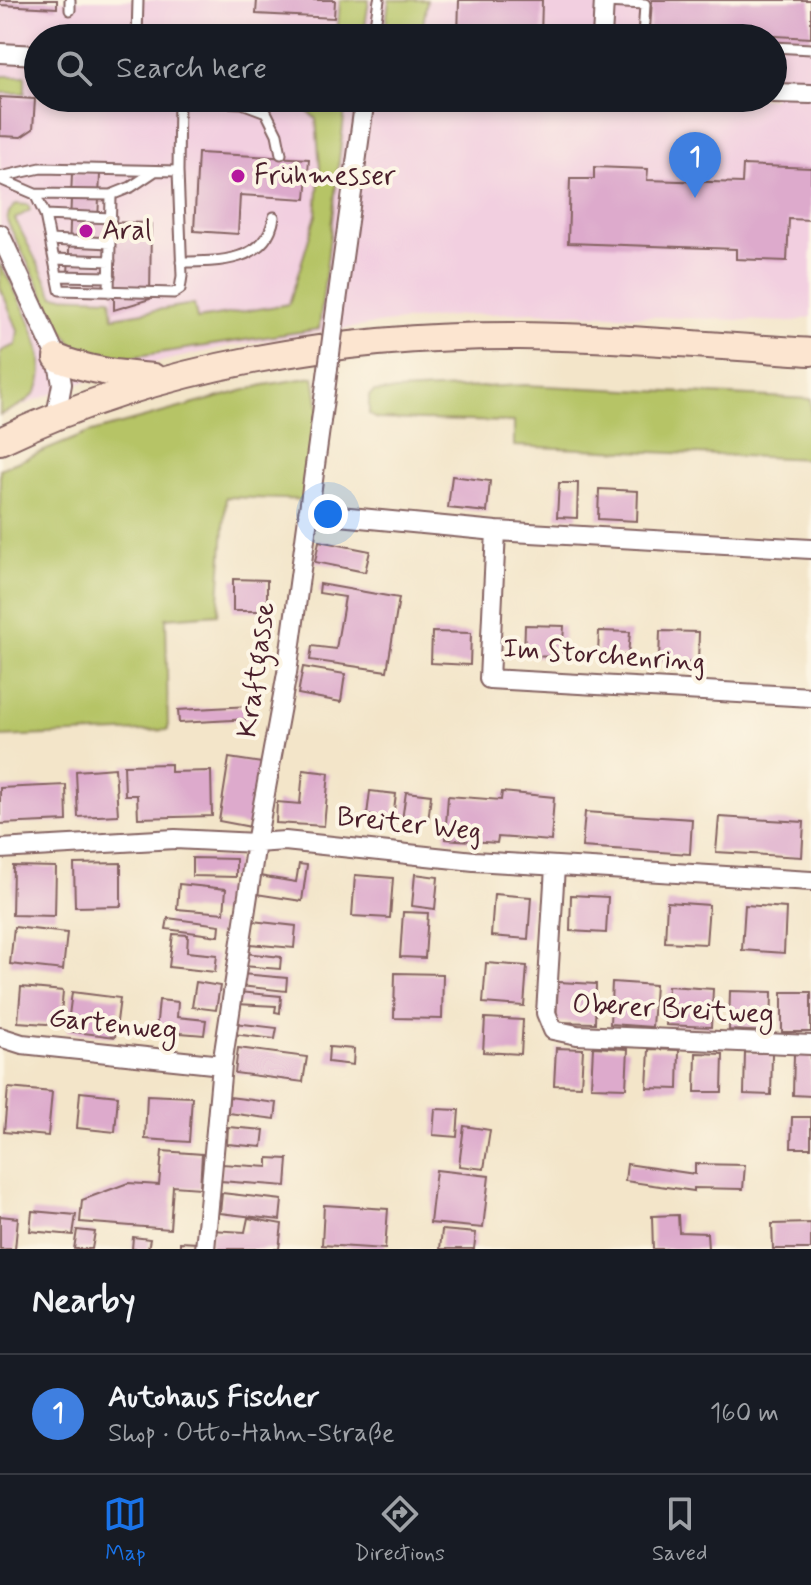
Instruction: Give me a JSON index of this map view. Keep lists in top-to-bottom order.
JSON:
{
  "streets": {
    "street": [
      "Im Storchenring",
      "Kraftgasse",
      "Breiter Weg",
      "Oberer Breitweg",
      "Gartenweg"
    ]
  },
  "crossings": [
    ["Kraftgasse", "Breiter Weg"],
    ["Kraftgasse", "Gartenweg"],
    ["Breiter Weg", "Oberer Breitweg"]
  ],
  "places": ["Frühmesser", "Aral"],
  "page": {
    "search": "Search here",
    "pins": "1",
    "heading": "Nearby",
    "list": [
      {
        "mark": "1",
        "name": "Autohaus Fischer",
        "note": "Shop · Otto-Hahn-Straße",
        "value": "160 m"
      }
    ],
    "nav": ["Map", "Directions", "Saved"]
  }
}
